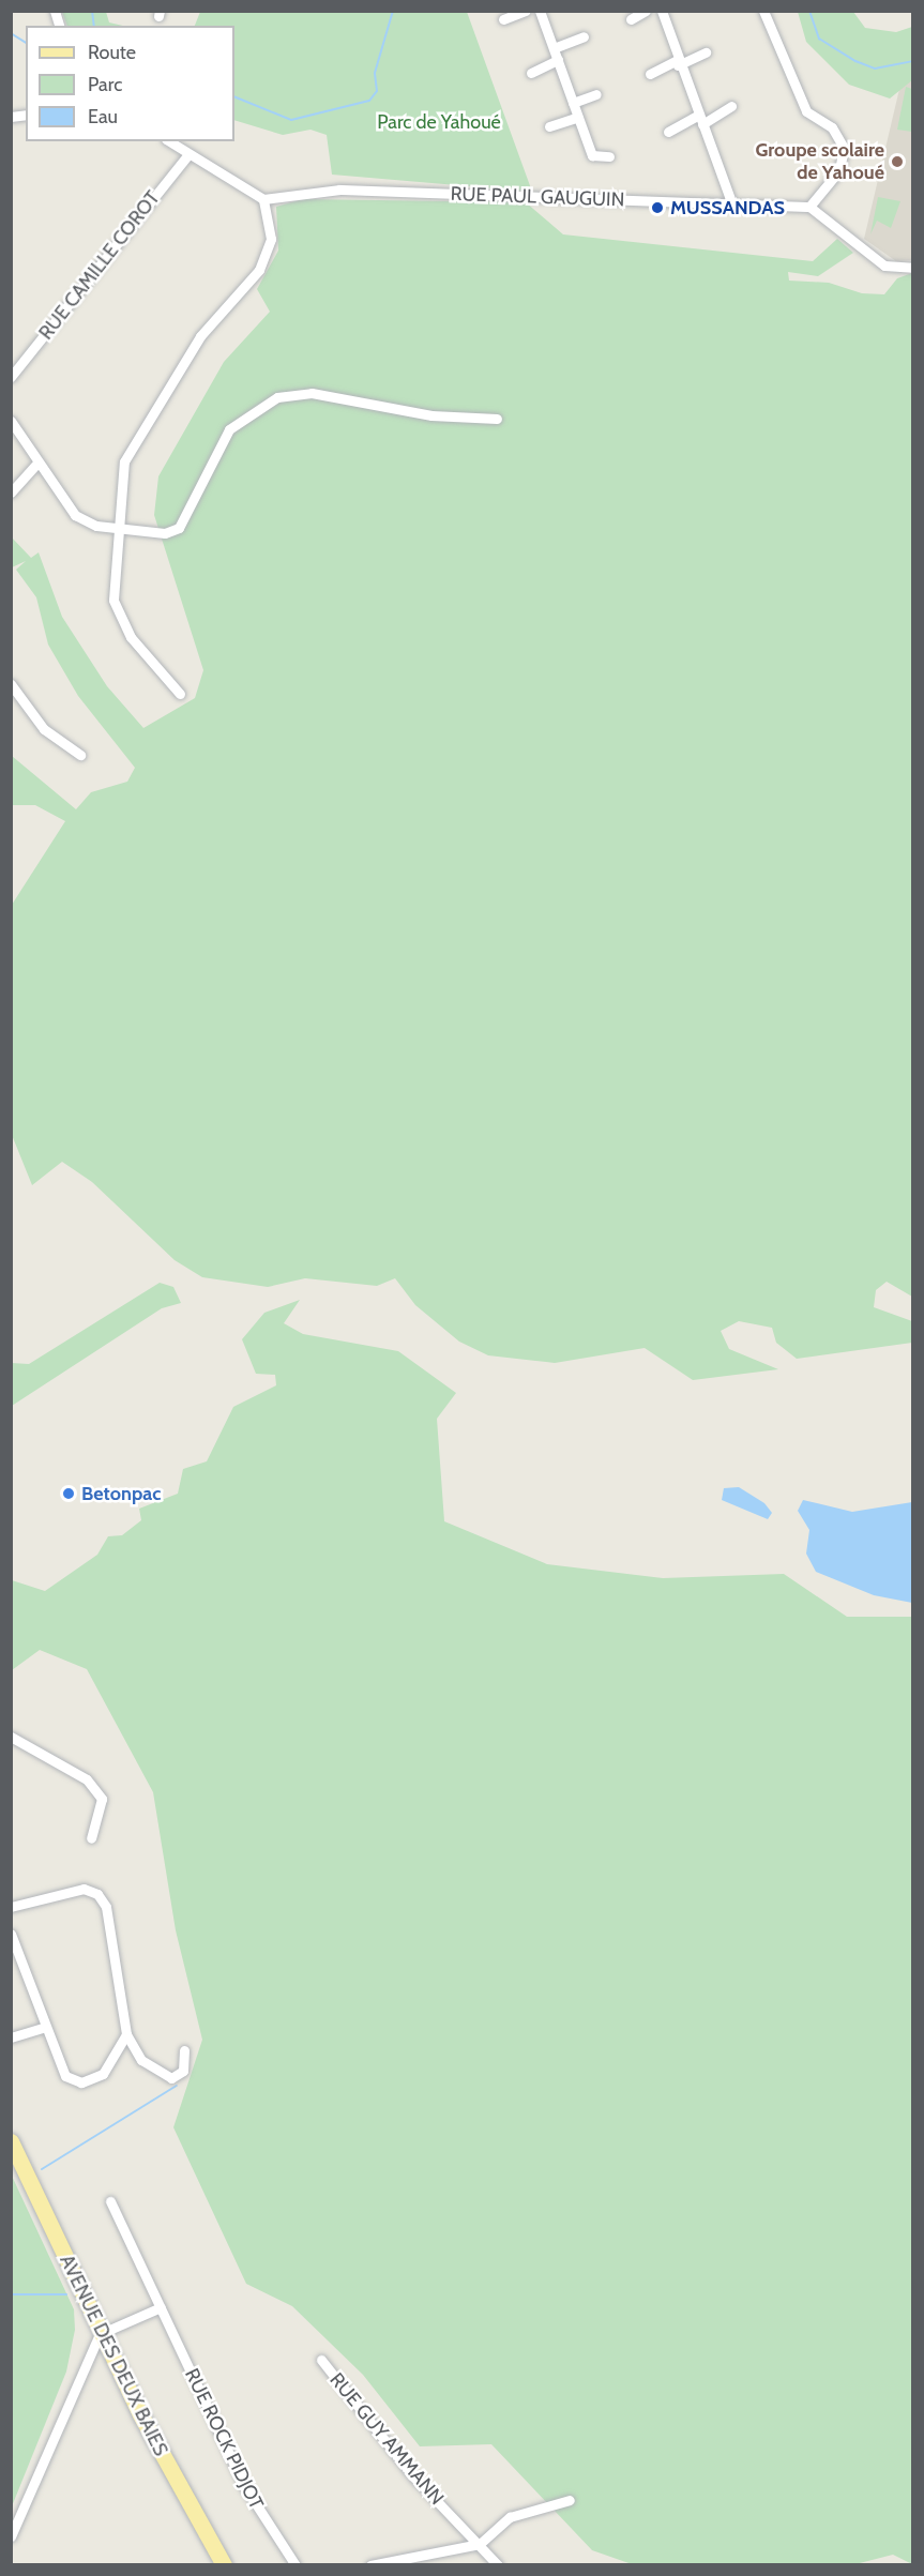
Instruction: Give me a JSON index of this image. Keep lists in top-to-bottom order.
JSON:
{
  "streets": {
    "main road": ["AVENUE DES DEUX BAIES"],
    "street": [
      "RUE PAUL GAUGUIN",
      "RUE CAMILLE COROT",
      "RUE ROCK PIDJOT",
      "RUE GUY AMMANN"
    ]
  },
  "parks": ["Parc de Yahoué"],
  "places": ["Groupe scolaire de Yahoué", "MUSSANDAS", "Betonpac"],
  "legend": ["Route", "Parc", "Eau"]
}
